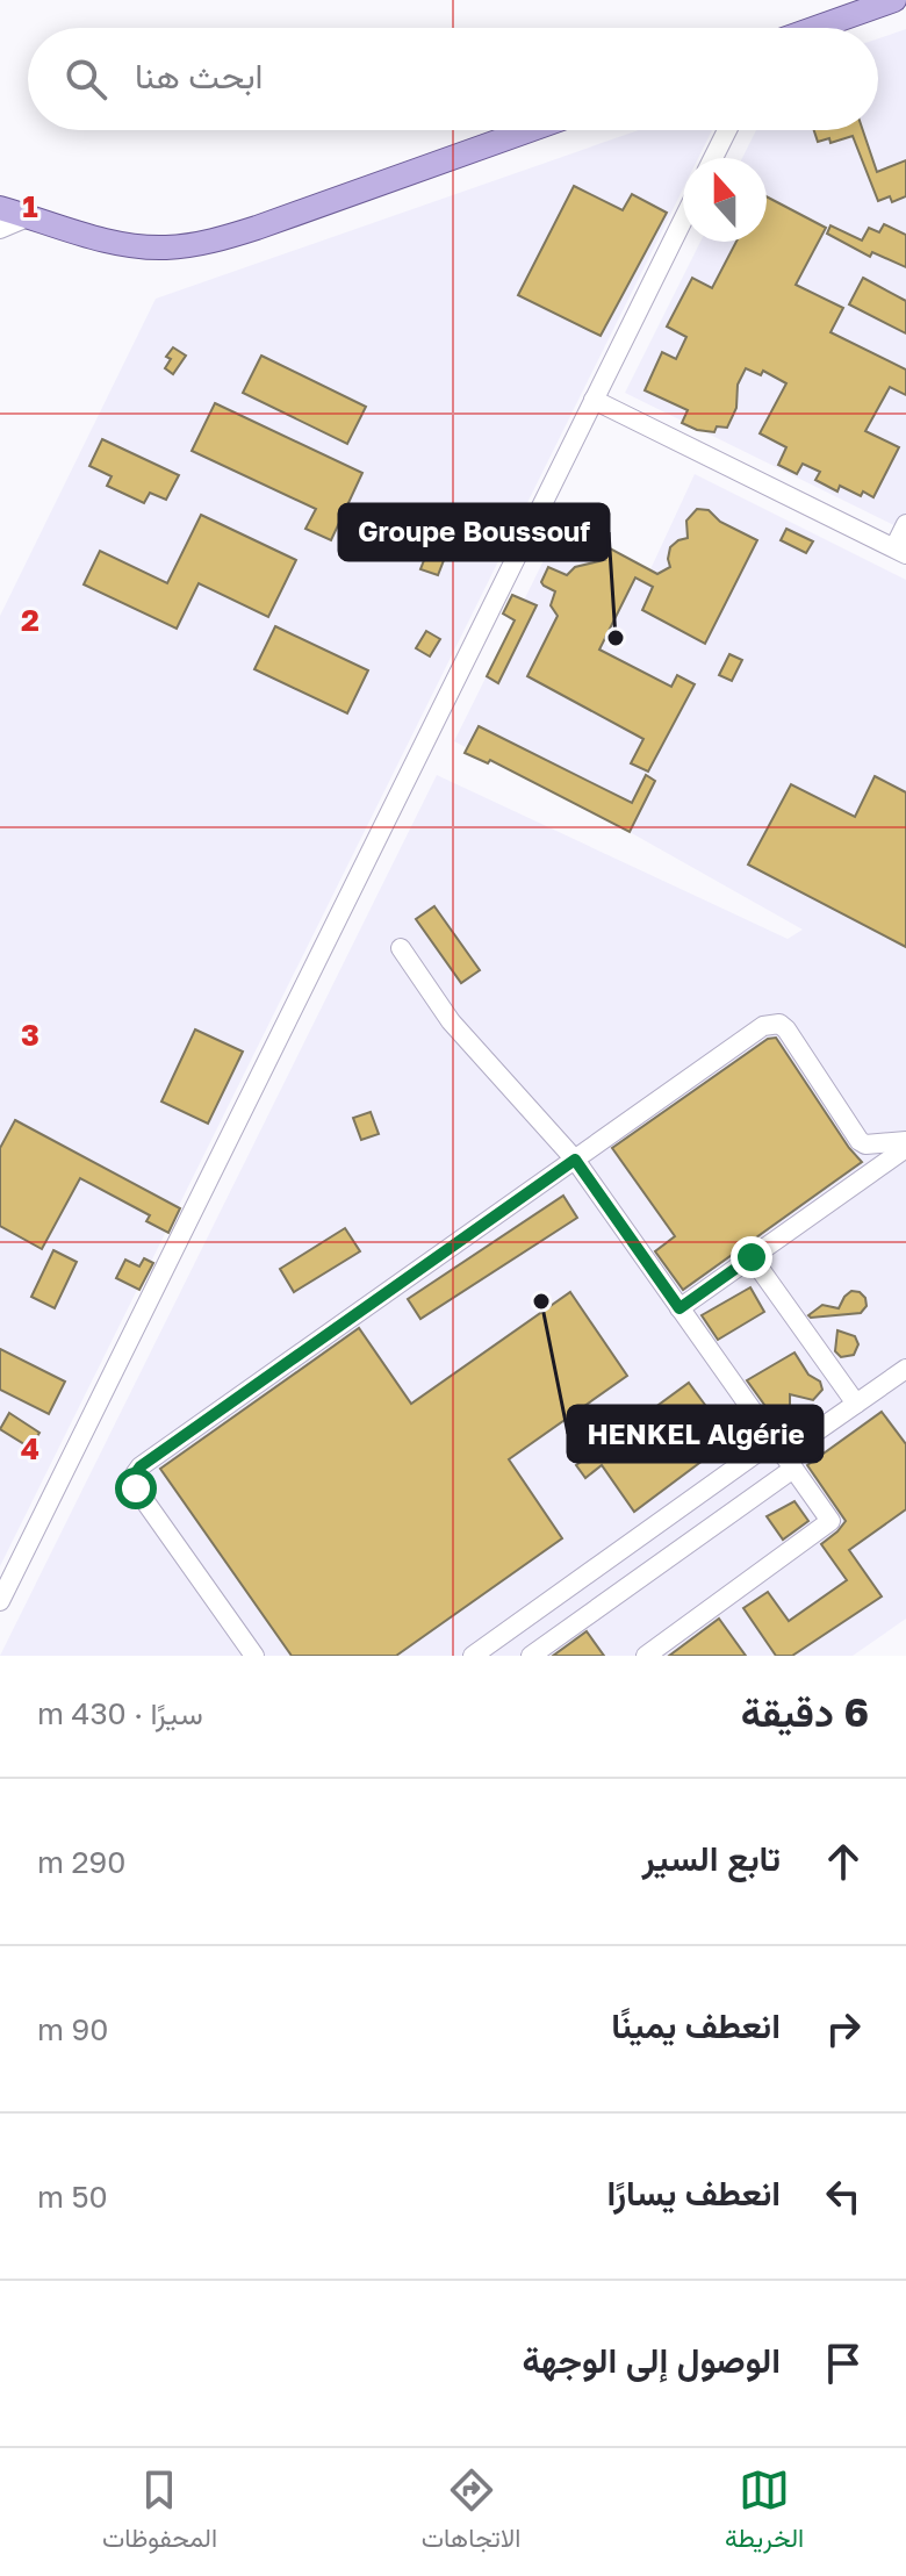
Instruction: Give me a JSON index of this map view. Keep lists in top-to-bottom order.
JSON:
{
  "places": ["Groupe Boussouf", "HENKEL Algérie"],
  "north": "top",
  "page": {
    "search": "ابحث هنا",
    "heading": ["6 دقيقة", "سيرًا · 430 m"],
    "list": [
      ["تابع السير", "290 m"],
      ["انعطف يمينًا", "90 m"],
      ["انعطف يسارًا", "50 m"],
      "الوصول إلى الوجهة"
    ],
    "nav": ["الخريطة", "الاتجاهات", "المحفوظات"]
  },
  "grid": {
    "rows": [
      "1",
      "2",
      "3",
      "4"
    ]
  }
}
